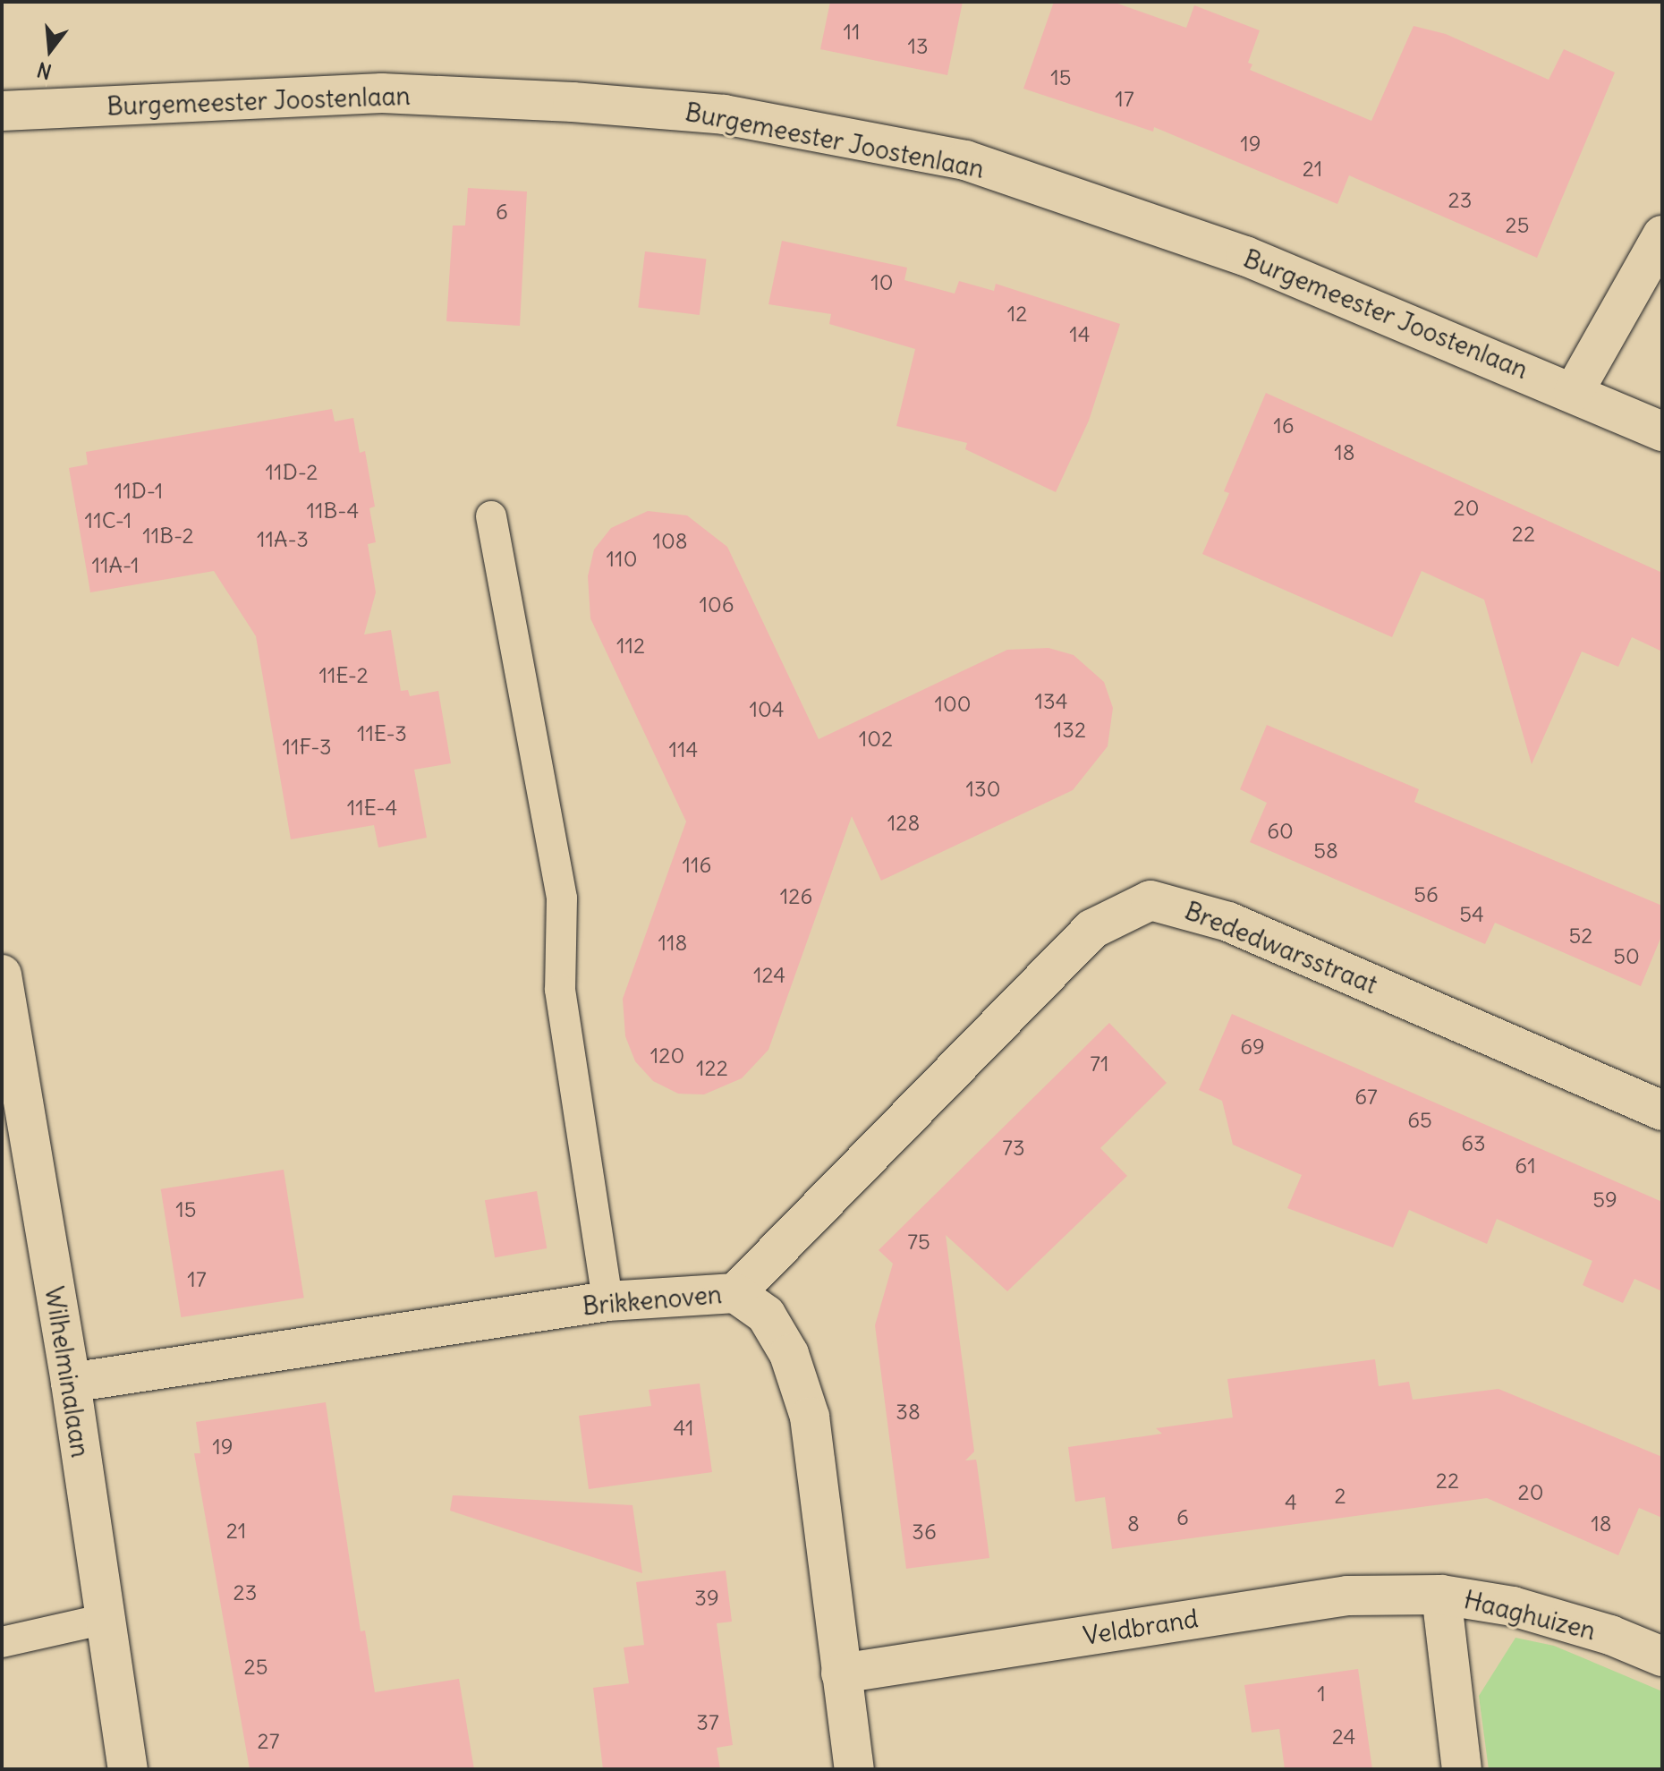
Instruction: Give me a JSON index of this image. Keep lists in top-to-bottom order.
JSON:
{
  "streets": {
    "street": [
      "Burgemeester Joostenlaan",
      "Brededwarsstraat",
      "Brikkenoven",
      "Wilhelminalaan",
      "Haaghuizen",
      "Veldbrand"
    ]
  },
  "crossings": [
    ["Brededwarsstraat", "Brikkenoven"],
    ["Brikkenoven", "Wilhelminalaan"],
    ["Brikkenoven", "Veldbrand"],
    ["Haaghuizen", "Veldbrand"]
  ],
  "house_numbers": [
    "11",
    "13",
    "15",
    "17",
    "19",
    "21",
    "23",
    "6",
    "25",
    "10",
    "12",
    "14",
    "16",
    "18",
    "11D-2",
    "11D-1",
    "20",
    "11B-4",
    "11C-1",
    "22",
    "11B-2",
    "11A-3",
    "108",
    "110",
    "11A-1",
    "106",
    "112",
    "11E-2",
    "134",
    "100",
    "104",
    "132",
    "11E-3",
    "102",
    "11F-3",
    "114",
    "130",
    "11E-4",
    "128",
    "60",
    "58",
    "116",
    "56",
    "126",
    "54",
    "52",
    "118",
    "50",
    "124",
    "69",
    "120",
    "71",
    "122",
    "67",
    "65",
    "63",
    "73",
    "61",
    "59",
    "15",
    "75",
    "17",
    "38",
    "41",
    "19",
    "22",
    "20",
    "2",
    "4",
    "6",
    "8",
    "18",
    "21",
    "36",
    "23",
    "39",
    "25",
    "1",
    "37",
    "24",
    "27"
  ],
  "north": "bottom"
}
